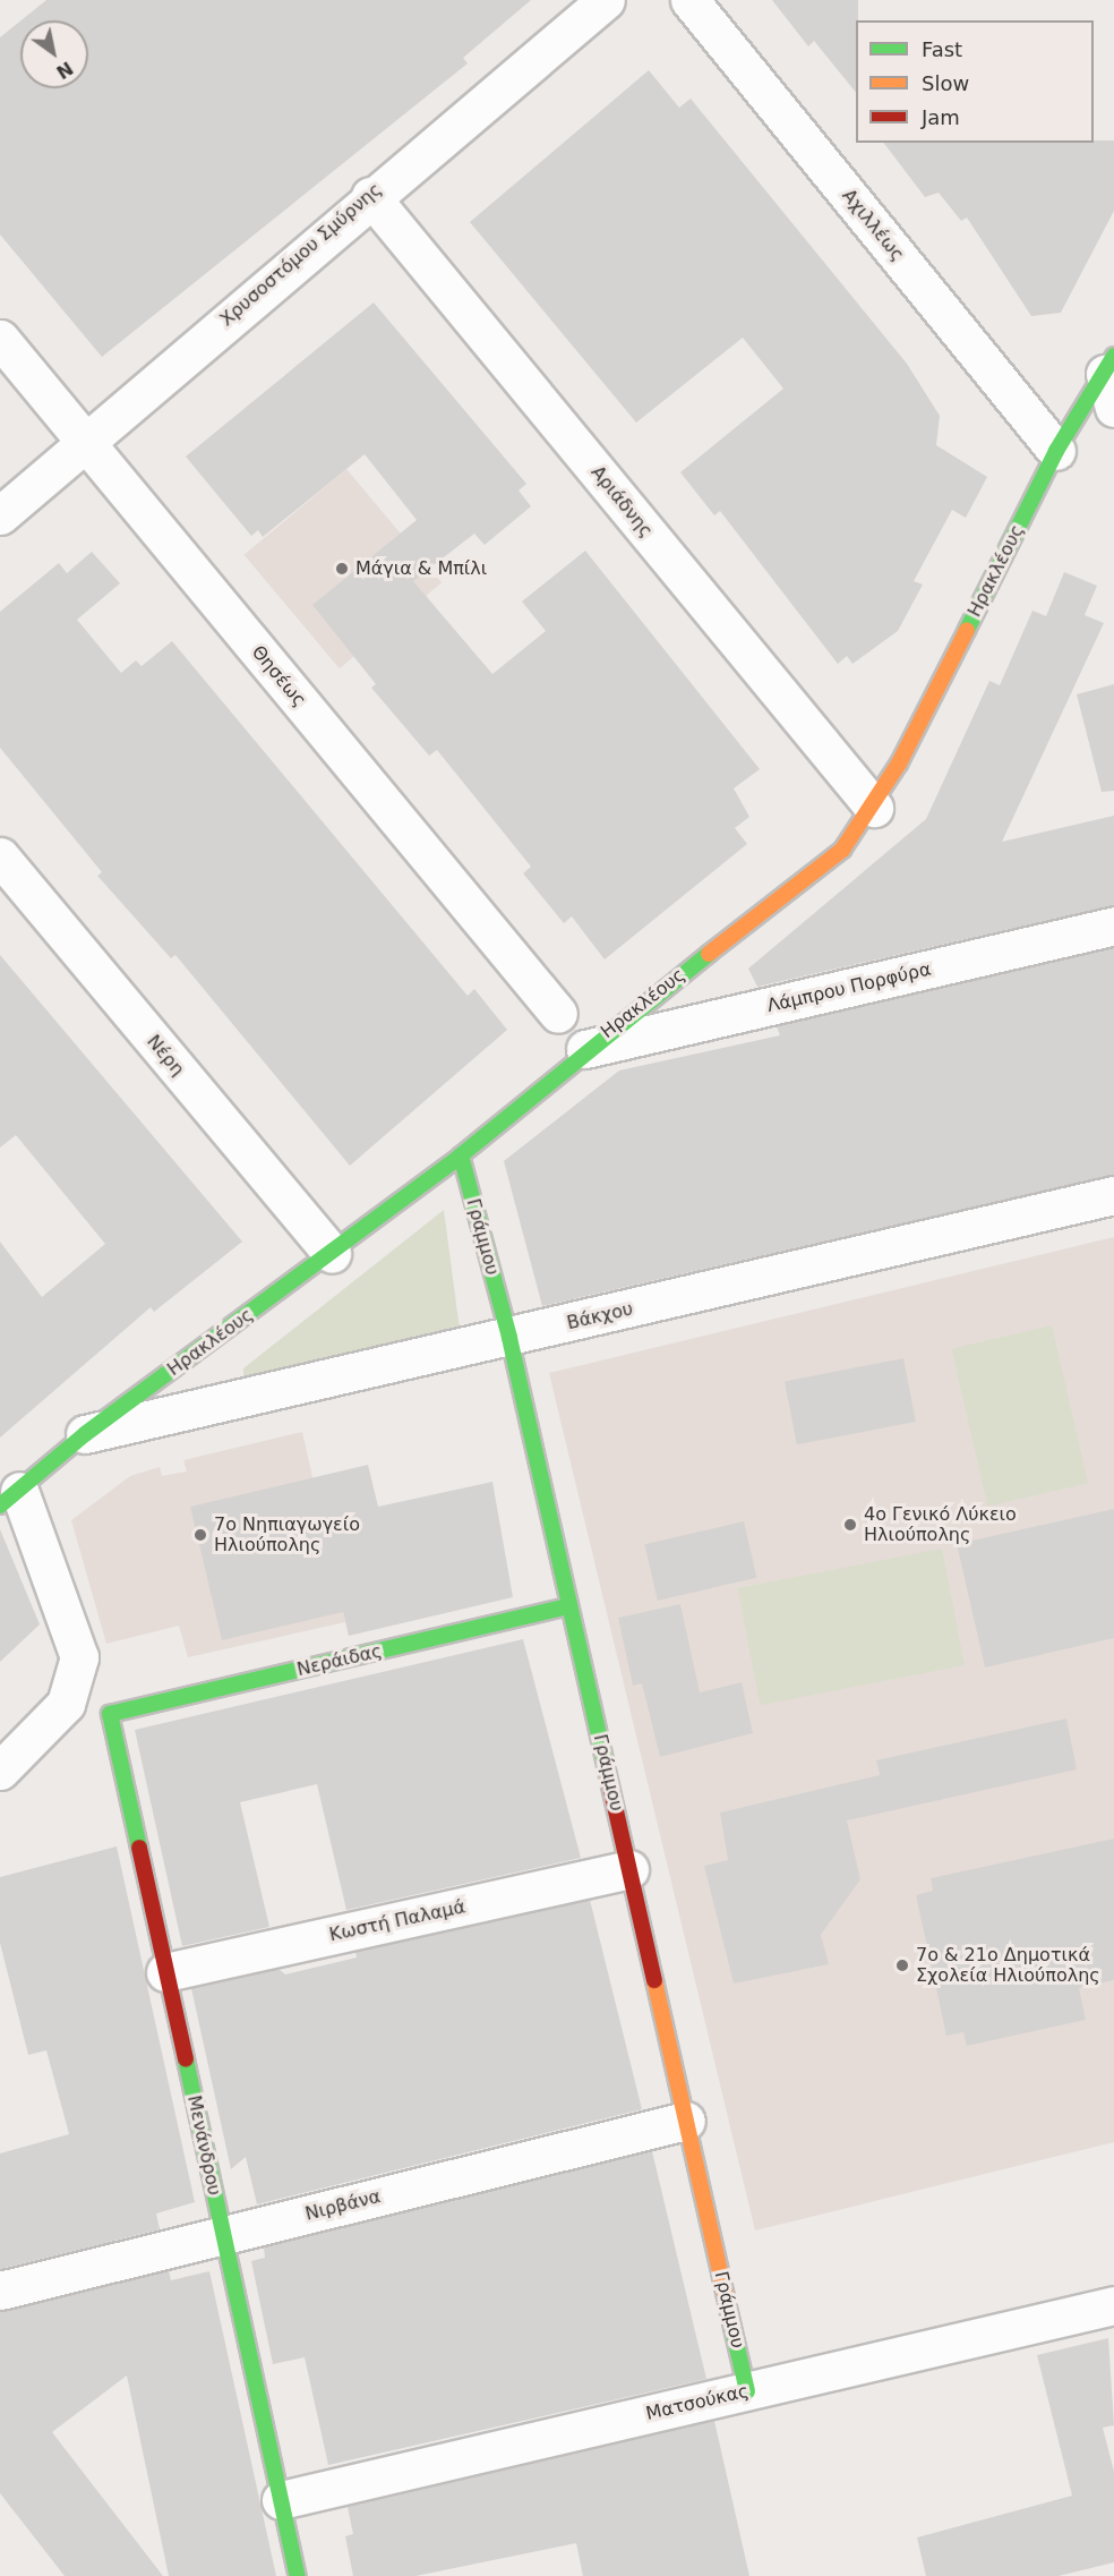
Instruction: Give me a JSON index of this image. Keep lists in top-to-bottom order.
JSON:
{
  "streets": {
    "street": [
      "Αχιλλέως",
      "Χρυσοστόμου Σμύρνης",
      "Αριάδνης",
      "Ηρακλέους",
      "Θησέως",
      "Λάμπρου Πορφύρα",
      "Νέρη",
      "Γράμμου",
      "Βάκχου",
      "Νεράιδας",
      "Κωστή Παλαμά",
      "Μενάνδρου",
      "Νιρβάνα",
      "Ματσούκας"
    ]
  },
  "crossings": [
    ["Αχιλλέως", "Ηρακλέους"],
    ["Χρυσοστόμου Σμύρνης", "Αριάδνης"],
    ["Χρυσοστόμου Σμύρνης", "Θησέως"],
    ["Αριάδνης", "Ηρακλέους"],
    ["Ηρακλέους", "Λάμπρου Πορφύρα"],
    ["Ηρακλέους", "Νέρη"],
    ["Ηρακλέους", "Γράμμου"],
    ["Ηρακλέους", "Βάκχου"],
    ["Γράμμου", "Βάκχου"],
    ["Γράμμου", "Νεράιδας"],
    ["Γράμμου", "Κωστή Παλαμά"],
    ["Γράμμου", "Νιρβάνα"],
    ["Γράμμου", "Ματσούκας"],
    ["Νεράιδας", "Μενάνδρου"],
    ["Κωστή Παλαμά", "Μενάνδρου"],
    ["Μενάνδρου", "Νιρβάνα"],
    ["Μενάνδρου", "Ματσούκας"]
  ],
  "places": [
    "Μάγια & Μπίλι",
    "4ο Γενικό Λύκειο Ηλιούπολης",
    "7ο Νηπιαγωγείο Ηλιούπολης",
    "7ο & 21ο Δημοτικά Σχολεία Ηλιούπολης"
  ],
  "legend": ["Fast", "Slow", "Jam"],
  "north": "bottom right"
}
